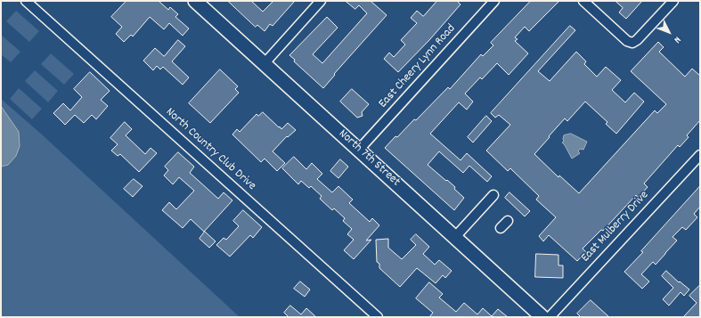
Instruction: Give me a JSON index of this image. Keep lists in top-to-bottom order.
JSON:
{
  "streets": {
    "main road": ["North 7th Street"],
    "street": ["East Cheery Lynn Road", "North Country Club Drive", "East Mulberry Drive"]
  },
  "crossings": [
    ["East Cheery Lynn Road", "North 7th Street"]
  ],
  "north": "bottom right"
}
